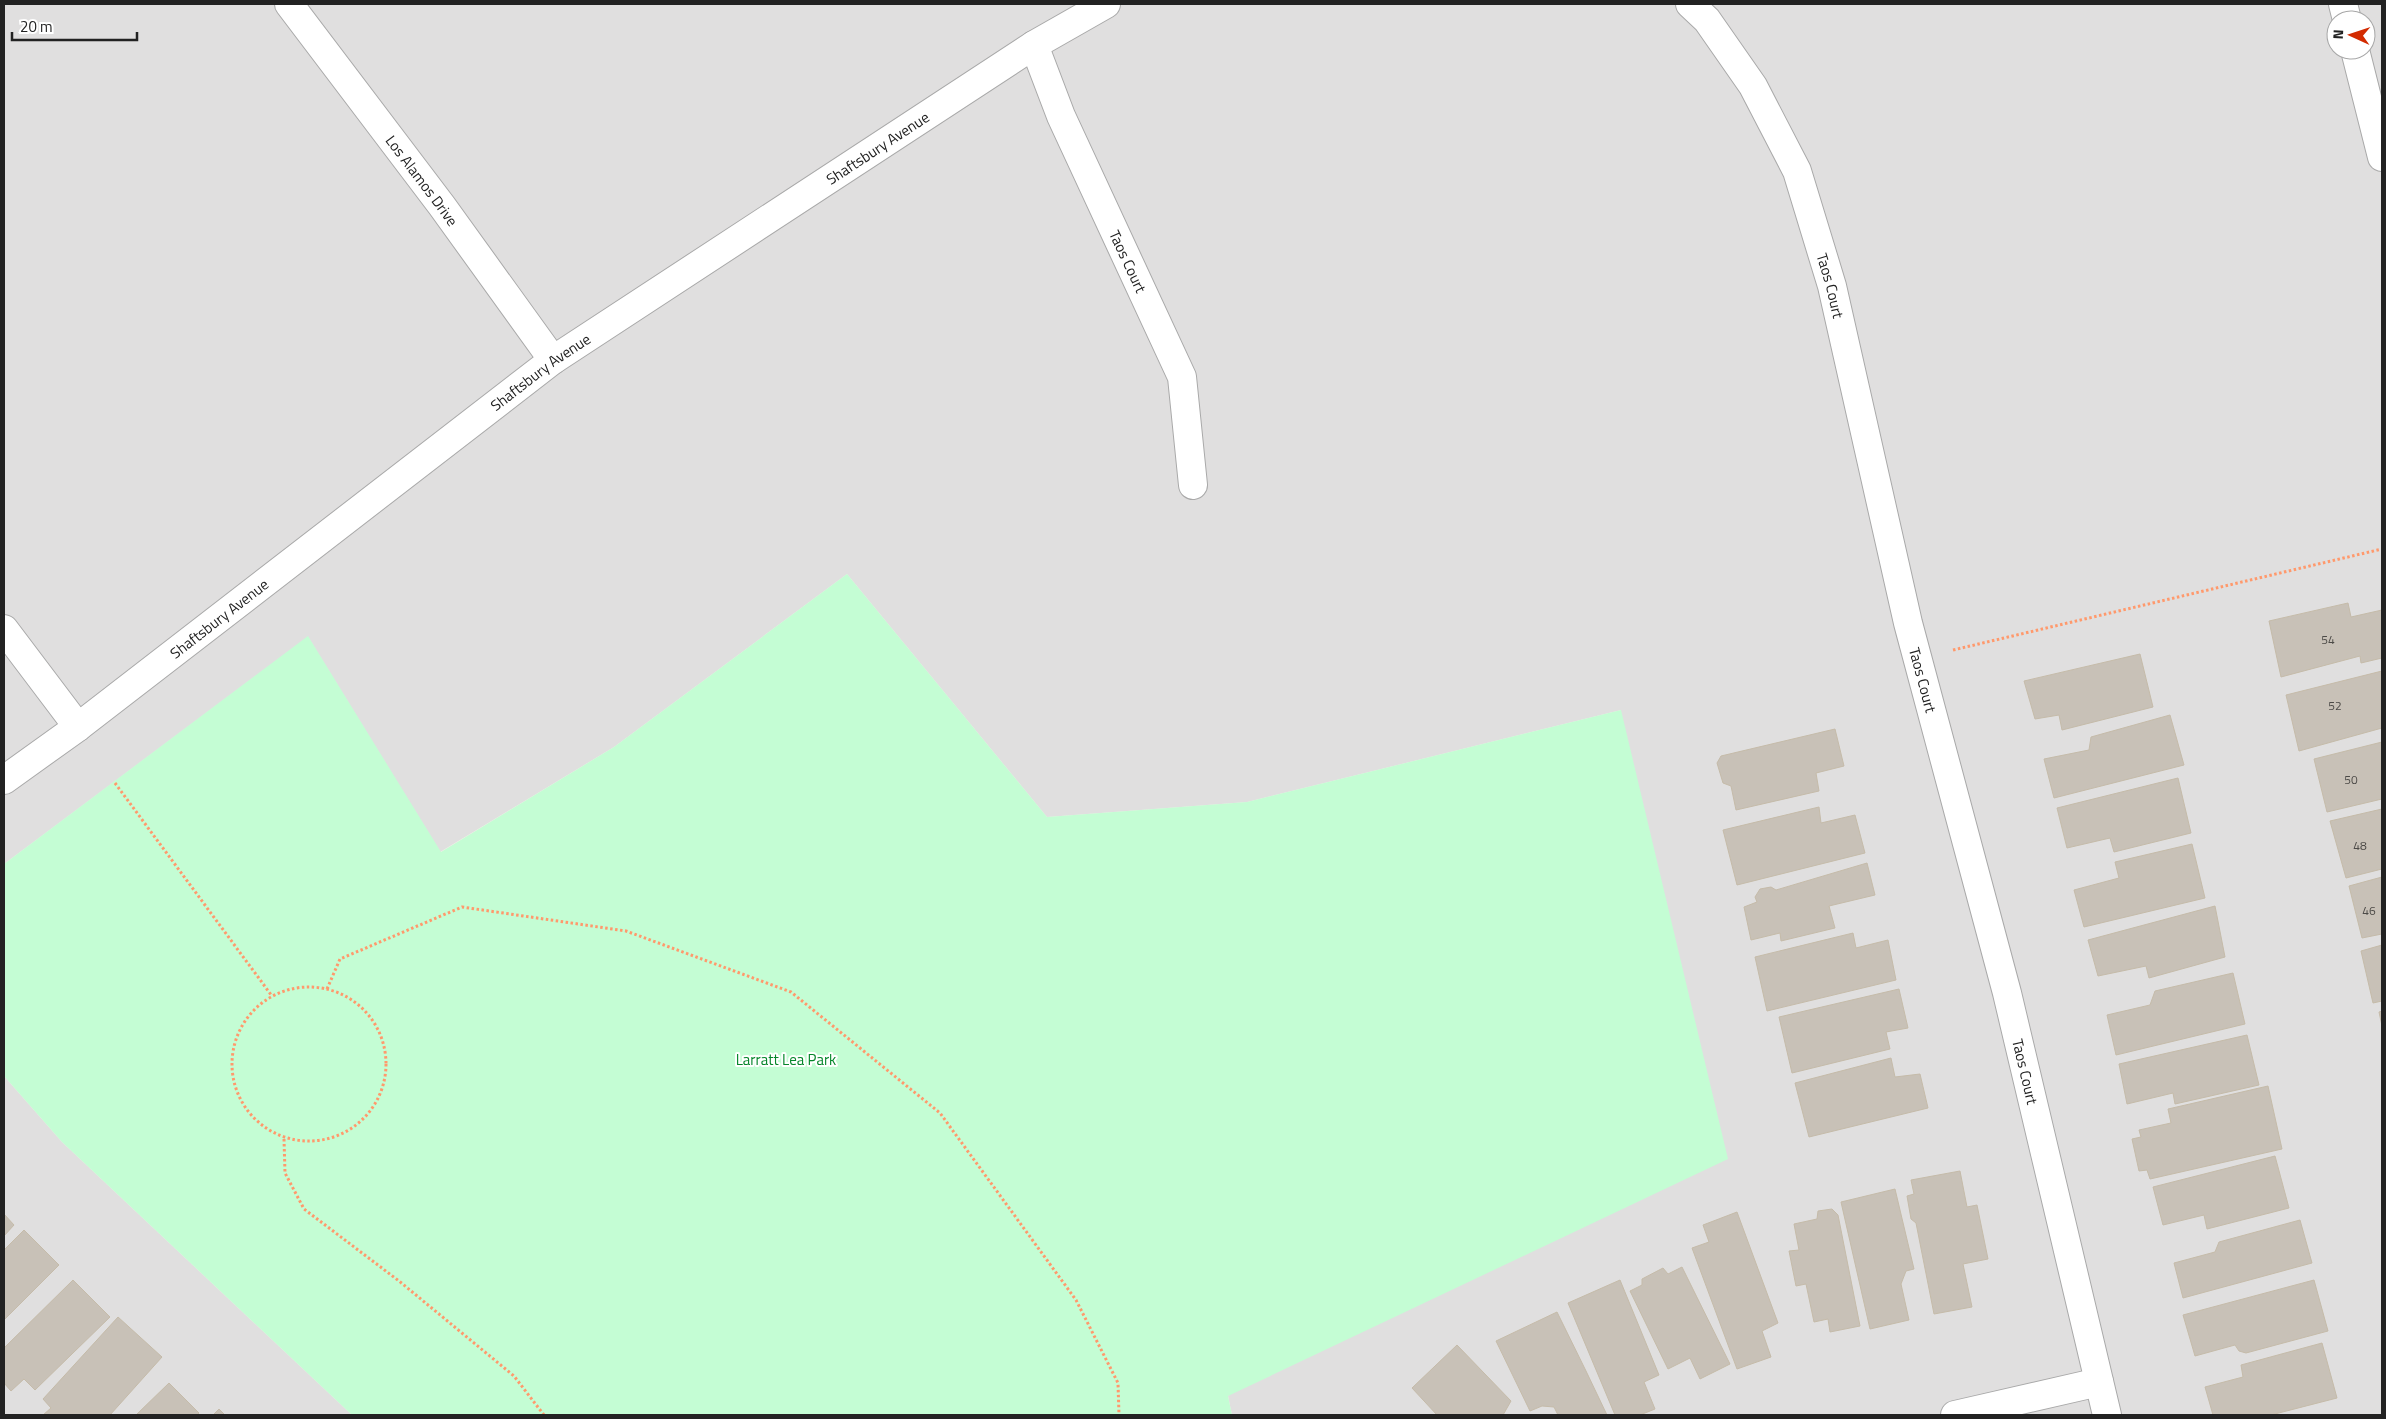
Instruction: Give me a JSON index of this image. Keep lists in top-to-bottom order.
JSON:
{
  "streets": {
    "street": ["Shaftsbury Avenue", "Los Alamos Drive", "Taos Court"]
  },
  "crossings": [
    ["Shaftsbury Avenue", "Los Alamos Drive"],
    ["Shaftsbury Avenue", "Taos Court"]
  ],
  "parks": ["Larratt Lea Park"],
  "house_numbers": [
    "54",
    "52",
    "50",
    "48",
    "46"
  ],
  "scale_bar": "20 m",
  "north": "left"
}
